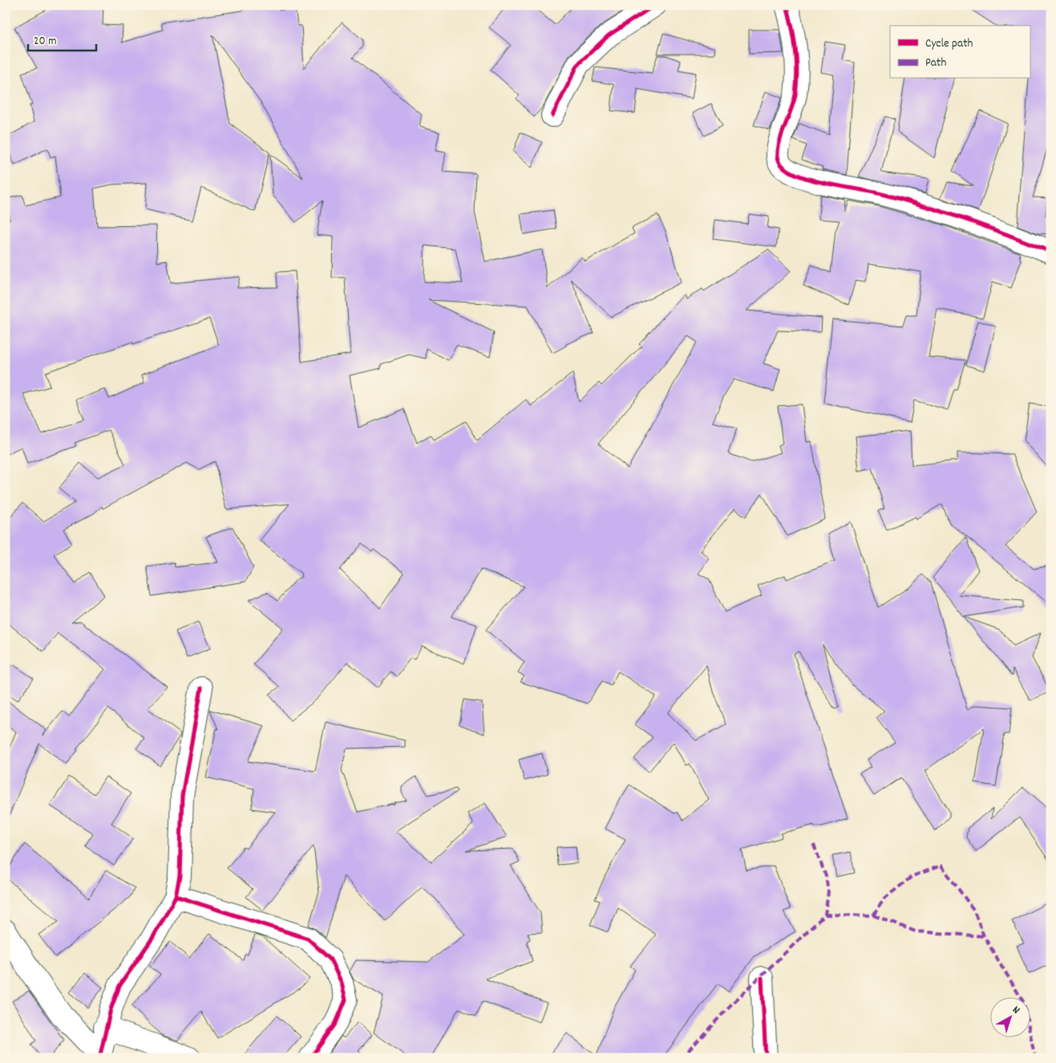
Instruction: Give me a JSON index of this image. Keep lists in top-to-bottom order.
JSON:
{
  "legend": ["Cycle path", "Path"],
  "scale_bar": "20 m",
  "north": "top right"
}
